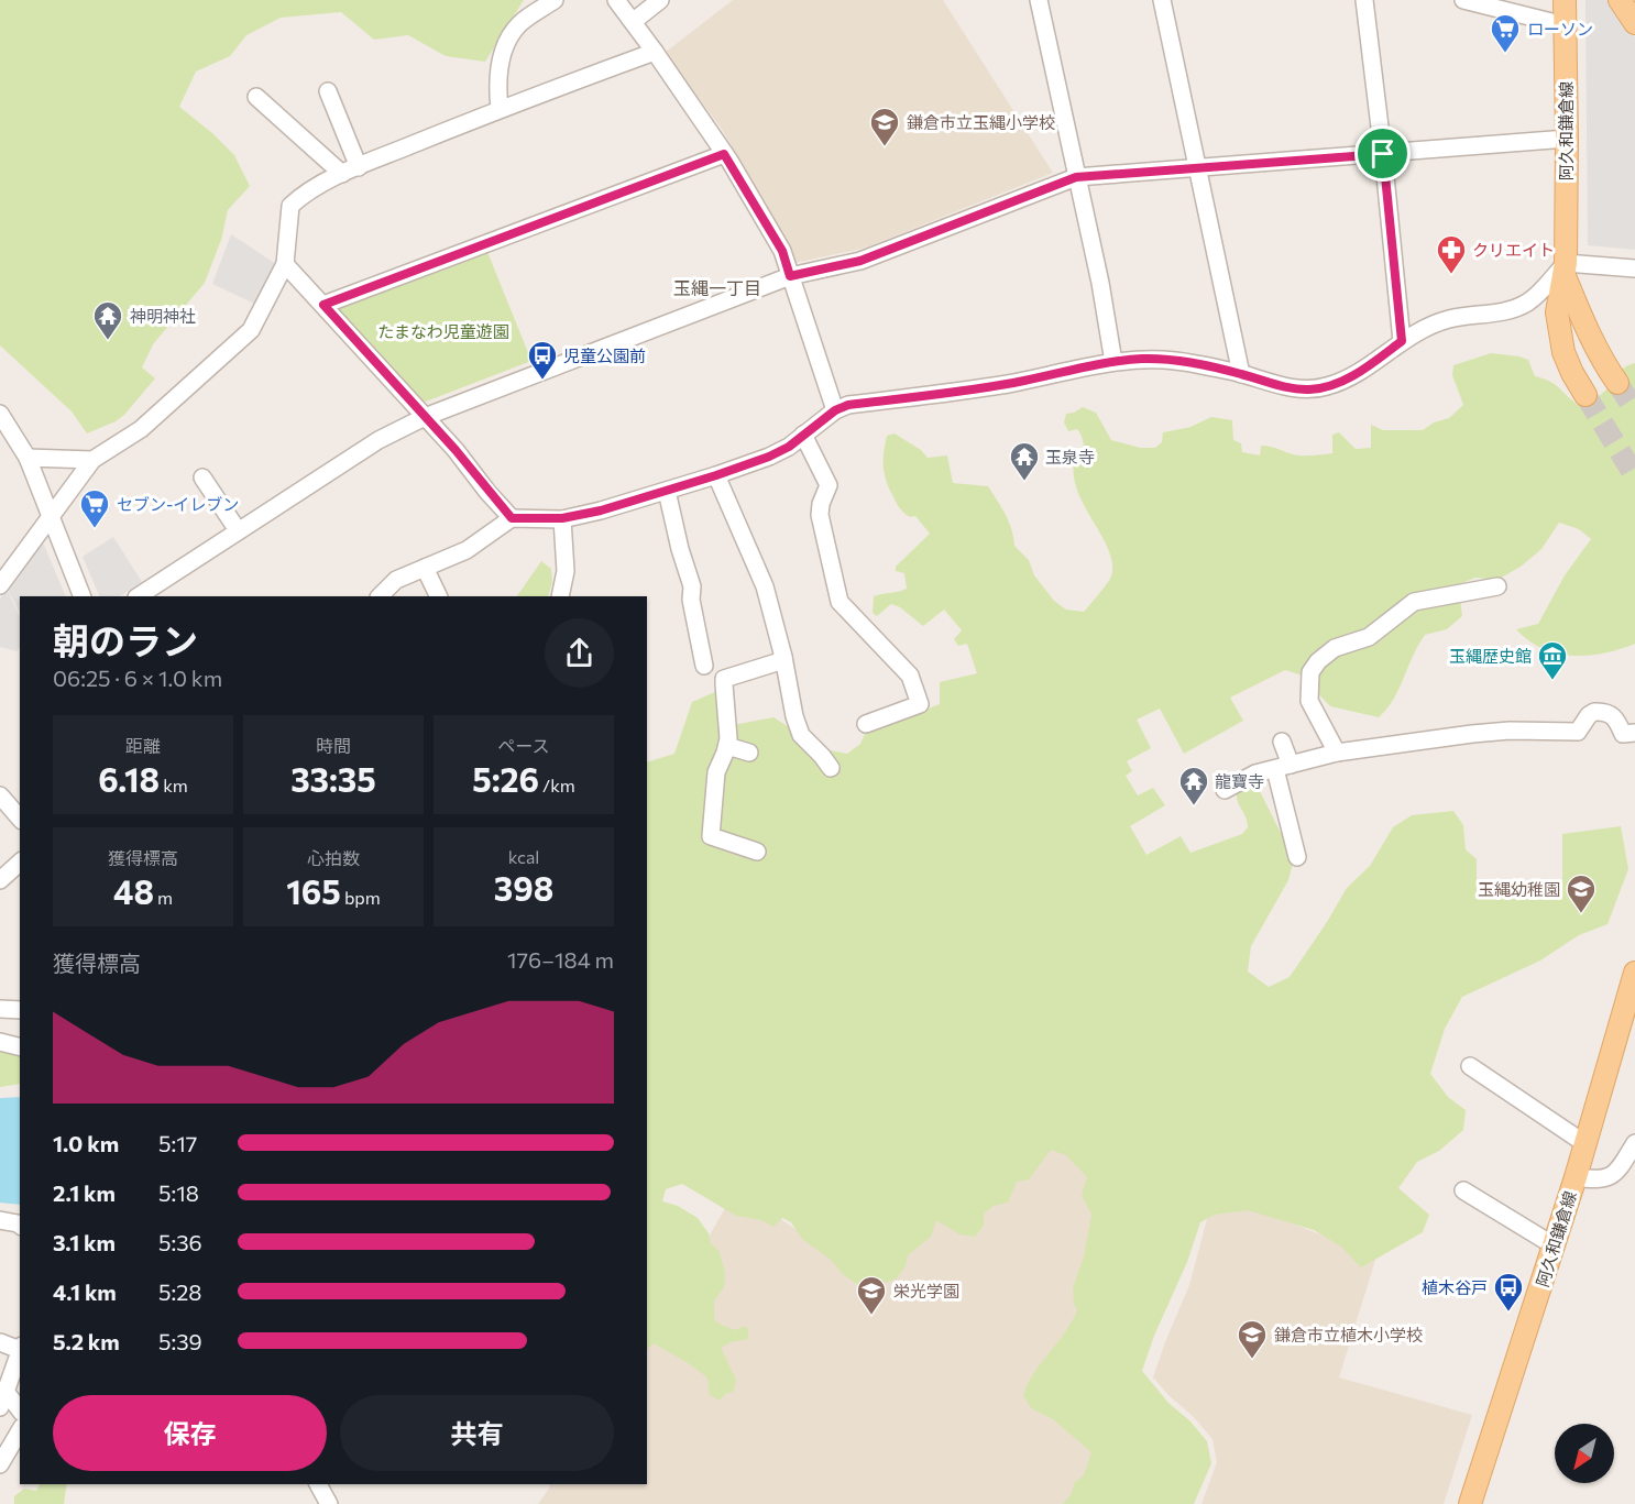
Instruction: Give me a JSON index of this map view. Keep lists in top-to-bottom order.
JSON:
{
  "streets": {
    "main road": ["阿久和鎌倉線"]
  },
  "districts": ["玉縄一丁目"],
  "parks": ["たまなわ児童遊園"],
  "places": {
    "supermarket": ["ローソン", "セブン-イレブン"],
    "school or university": [
      "鎌倉市立玉縄小学校",
      "玉縄幼稚園",
      "栄光学園",
      "鎌倉市立植木小学校"
    ],
    "pharmacy": ["クリエイト"],
    "temple": ["神明神社", "玉泉寺", "龍寶寺"],
    "bus stop": ["児童公園前", "植木谷戸"],
    "museum": ["玉縄歴史館"]
  },
  "north": "bottom left",
  "page": {
    "heading": ["朝のラン", "06:25 · 6 × 1.0 km"],
    "stats": [
      ["距離", "6.18 km"],
      ["時間", "33:35"],
      ["ペース", "5:26 /km"],
      ["獲得標高", "48 m"],
      ["心拍数", "165 bpm"],
      ["kcal", "398"]
    ],
    "chart": ["獲得標高", "176–184 m"],
    "list": [
      {
        "name": "1.0 km",
        "note": "5:17"
      },
      {
        "name": "2.1 km",
        "note": "5:18"
      },
      {
        "name": "3.1 km",
        "note": "5:36"
      },
      {
        "name": "4.1 km",
        "note": "5:28"
      },
      {
        "name": "5.2 km",
        "note": "5:39"
      }
    ],
    "buttons": ["保存", "共有"]
  }
}
